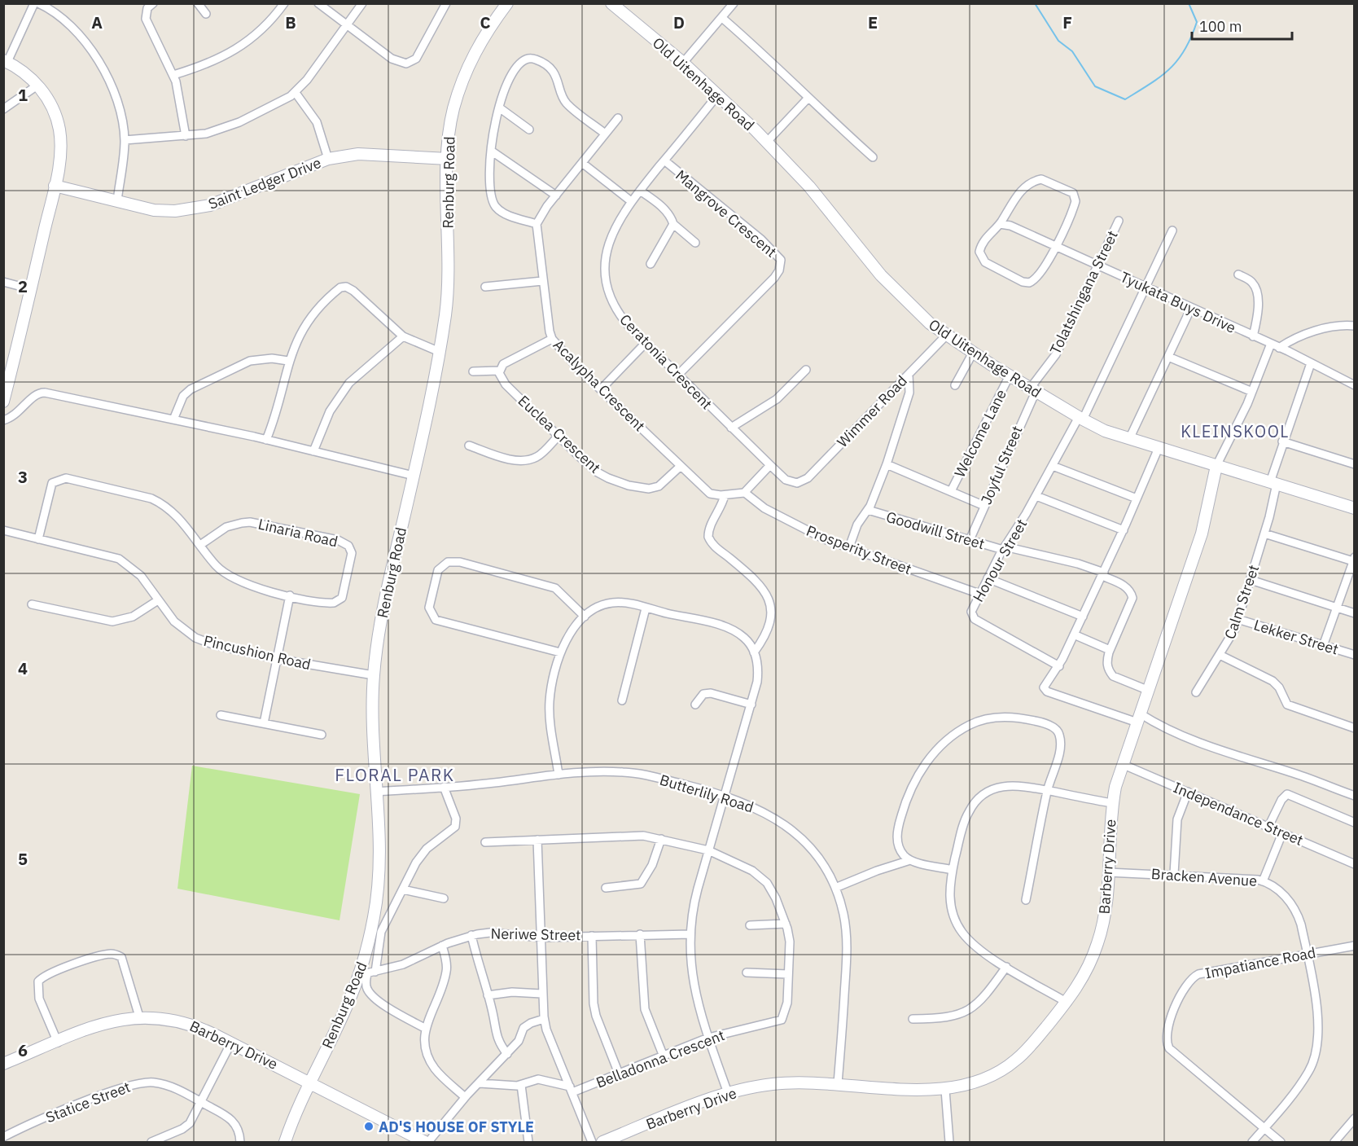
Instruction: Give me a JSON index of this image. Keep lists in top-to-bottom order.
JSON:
{
  "streets": {
    "street": [
      "Old Uitenhage Road",
      "Renburg Road",
      "Saint Ledger Drive",
      "Mangrove Crescent",
      "Tolatshingana Street",
      "Tyukata Buys Drive",
      "Ceratonia Crescent",
      "Acalypha Crescent",
      "Wimmer Road",
      "Welcome Lane",
      "Euclea Crescent",
      "Joyful Street",
      "Goodwill Street",
      "Linaria Road",
      "Prosperity Street",
      "Honour Street",
      "Calm Street",
      "Lekker Street",
      "Pincushion Road",
      "Butterlily Road",
      "Independance Street",
      "Barberry Drive",
      "Bracken Avenue",
      "Neriwe Street",
      "Impatiance Road",
      "Belladonna Crescent",
      "Statice Street"
    ]
  },
  "crossings": [
    ["Old Uitenhage Road", "Tolatshingana Street"],
    ["Old Uitenhage Road", "Ceratonia Crescent"],
    ["Old Uitenhage Road", "Wimmer Road"],
    ["Old Uitenhage Road", "Welcome Lane"],
    ["Old Uitenhage Road", "Joyful Street"],
    ["Old Uitenhage Road", "Honour Street"],
    ["Old Uitenhage Road", "Calm Street"],
    ["Old Uitenhage Road", "Barberry Drive"],
    ["Renburg Road", "Saint Ledger Drive"],
    ["Renburg Road", "Pincushion Road"],
    ["Renburg Road", "Butterlily Road"],
    ["Renburg Road", "Barberry Drive"],
    ["Renburg Road", "Neriwe Street"],
    ["Mangrove Crescent", "Ceratonia Crescent"],
    ["Tolatshingana Street", "Tyukata Buys Drive"],
    ["Tolatshingana Street", "Joyful Street"],
    ["Tyukata Buys Drive", "Honour Street"],
    ["Tyukata Buys Drive", "Calm Street"],
    ["Ceratonia Crescent", "Wimmer Road"],
    ["Acalypha Crescent", "Euclea Crescent"],
    ["Acalypha Crescent", "Prosperity Street"],
    ["Joyful Street", "Goodwill Street"],
    ["Goodwill Street", "Honour Street"],
    ["Prosperity Street", "Honour Street"],
    ["Calm Street", "Lekker Street"],
    ["Butterlily Road", "Barberry Drive"],
    ["Independance Street", "Barberry Drive"],
    ["Barberry Drive", "Bracken Avenue"],
    ["Bracken Avenue", "Impatiance Road"]
  ],
  "districts": ["KLEINSKOOL", "FLORAL PARK"],
  "places": ["AD'S HOUSE OF STYLE"],
  "scale_bar": "100 m",
  "grid": {
    "columns": [
      "A",
      "B",
      "C",
      "D",
      "E",
      "F"
    ],
    "rows": [
      "1",
      "2",
      "3",
      "4",
      "5",
      "6"
    ]
  }
}
